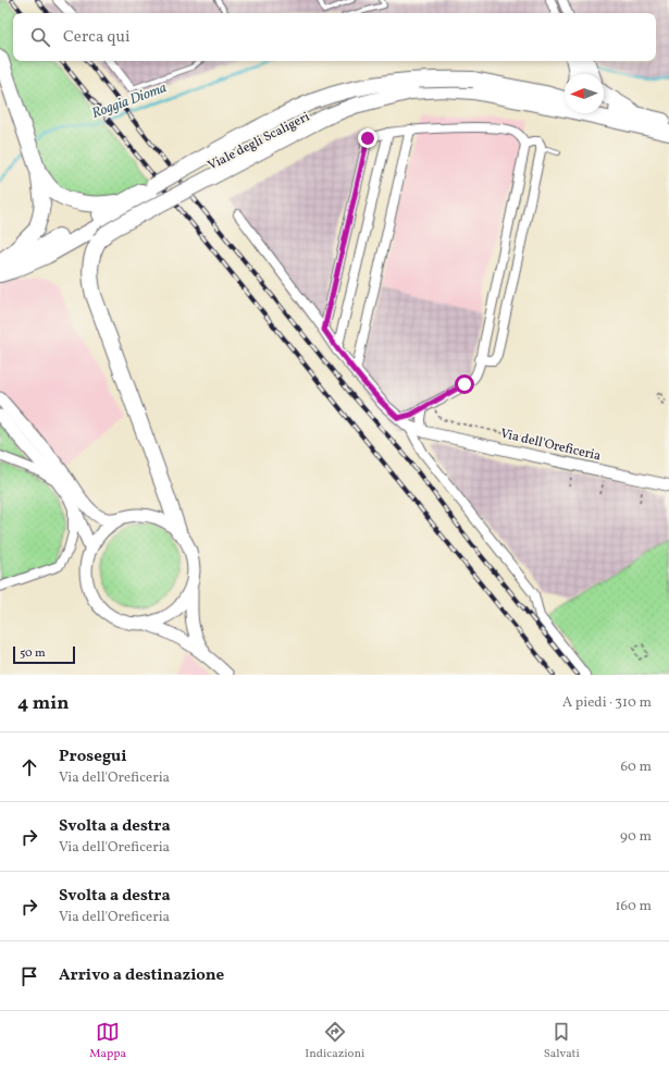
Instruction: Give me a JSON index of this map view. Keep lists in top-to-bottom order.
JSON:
{
  "streets": {
    "highway": ["Viale degli Scaligeri"],
    "street": ["Via dell'Oreficeria"]
  },
  "water": ["Roggia Dioma"],
  "scale_bar": "50 m",
  "north": "left",
  "page": {
    "search": "Cerca qui",
    "scale": "50 m",
    "heading": ["4 min", "A piedi · 310 m"],
    "list": [
      ["Prosegui", "Via dell'Oreficeria", "60 m"],
      ["Svolta a destra", "Via dell'Oreficeria", "90 m"],
      ["Svolta a destra", "Via dell'Oreficeria", "160 m"],
      "Arrivo a destinazione"
    ],
    "nav": ["Mappa", "Indicazioni", "Salvati"]
  }
}
